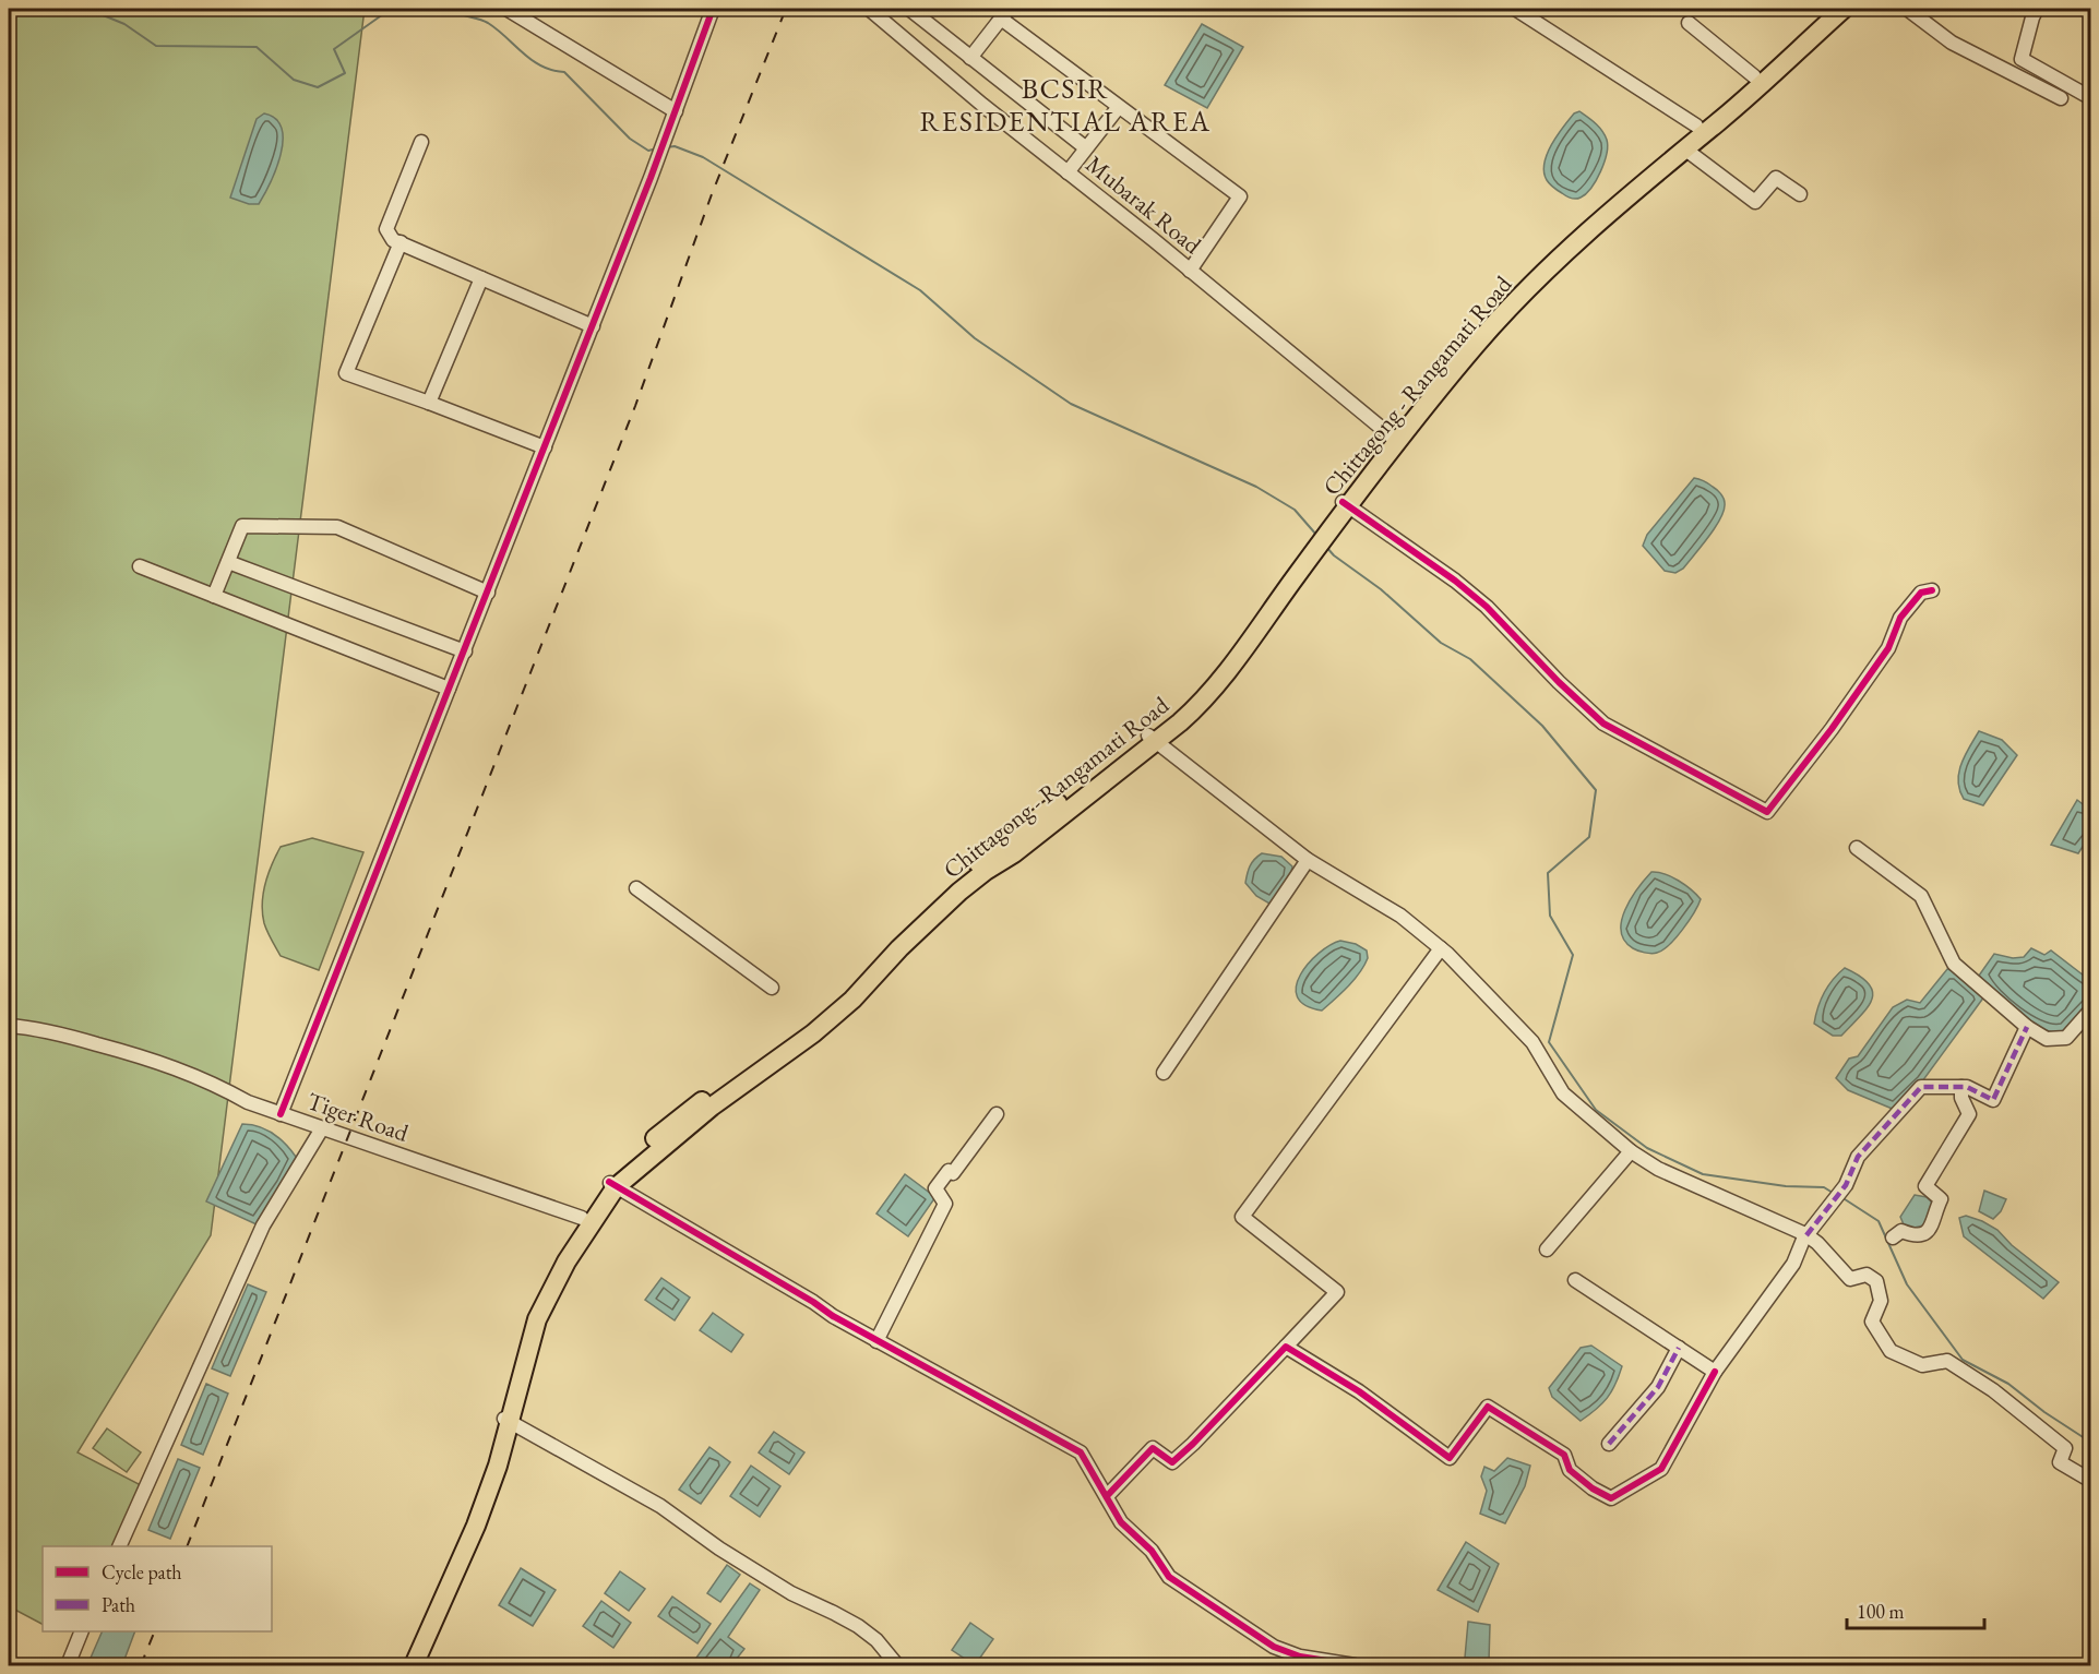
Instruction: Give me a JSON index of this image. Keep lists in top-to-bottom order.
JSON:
{
  "streets": {
    "highway": ["Chittagong - Rangamati Road"],
    "street": ["Mubarak Road", "Tiger Road"]
  },
  "crossings": [
    ["Mubarak Road", "Chittagong - Rangamati Road"],
    ["Chittagong - Rangamati Road", "Tiger Road"]
  ],
  "districts": ["BCSIR RESIDENTIAL AREA"],
  "legend": ["Cycle path", "Path"],
  "scale_bar": "100 m"
}
